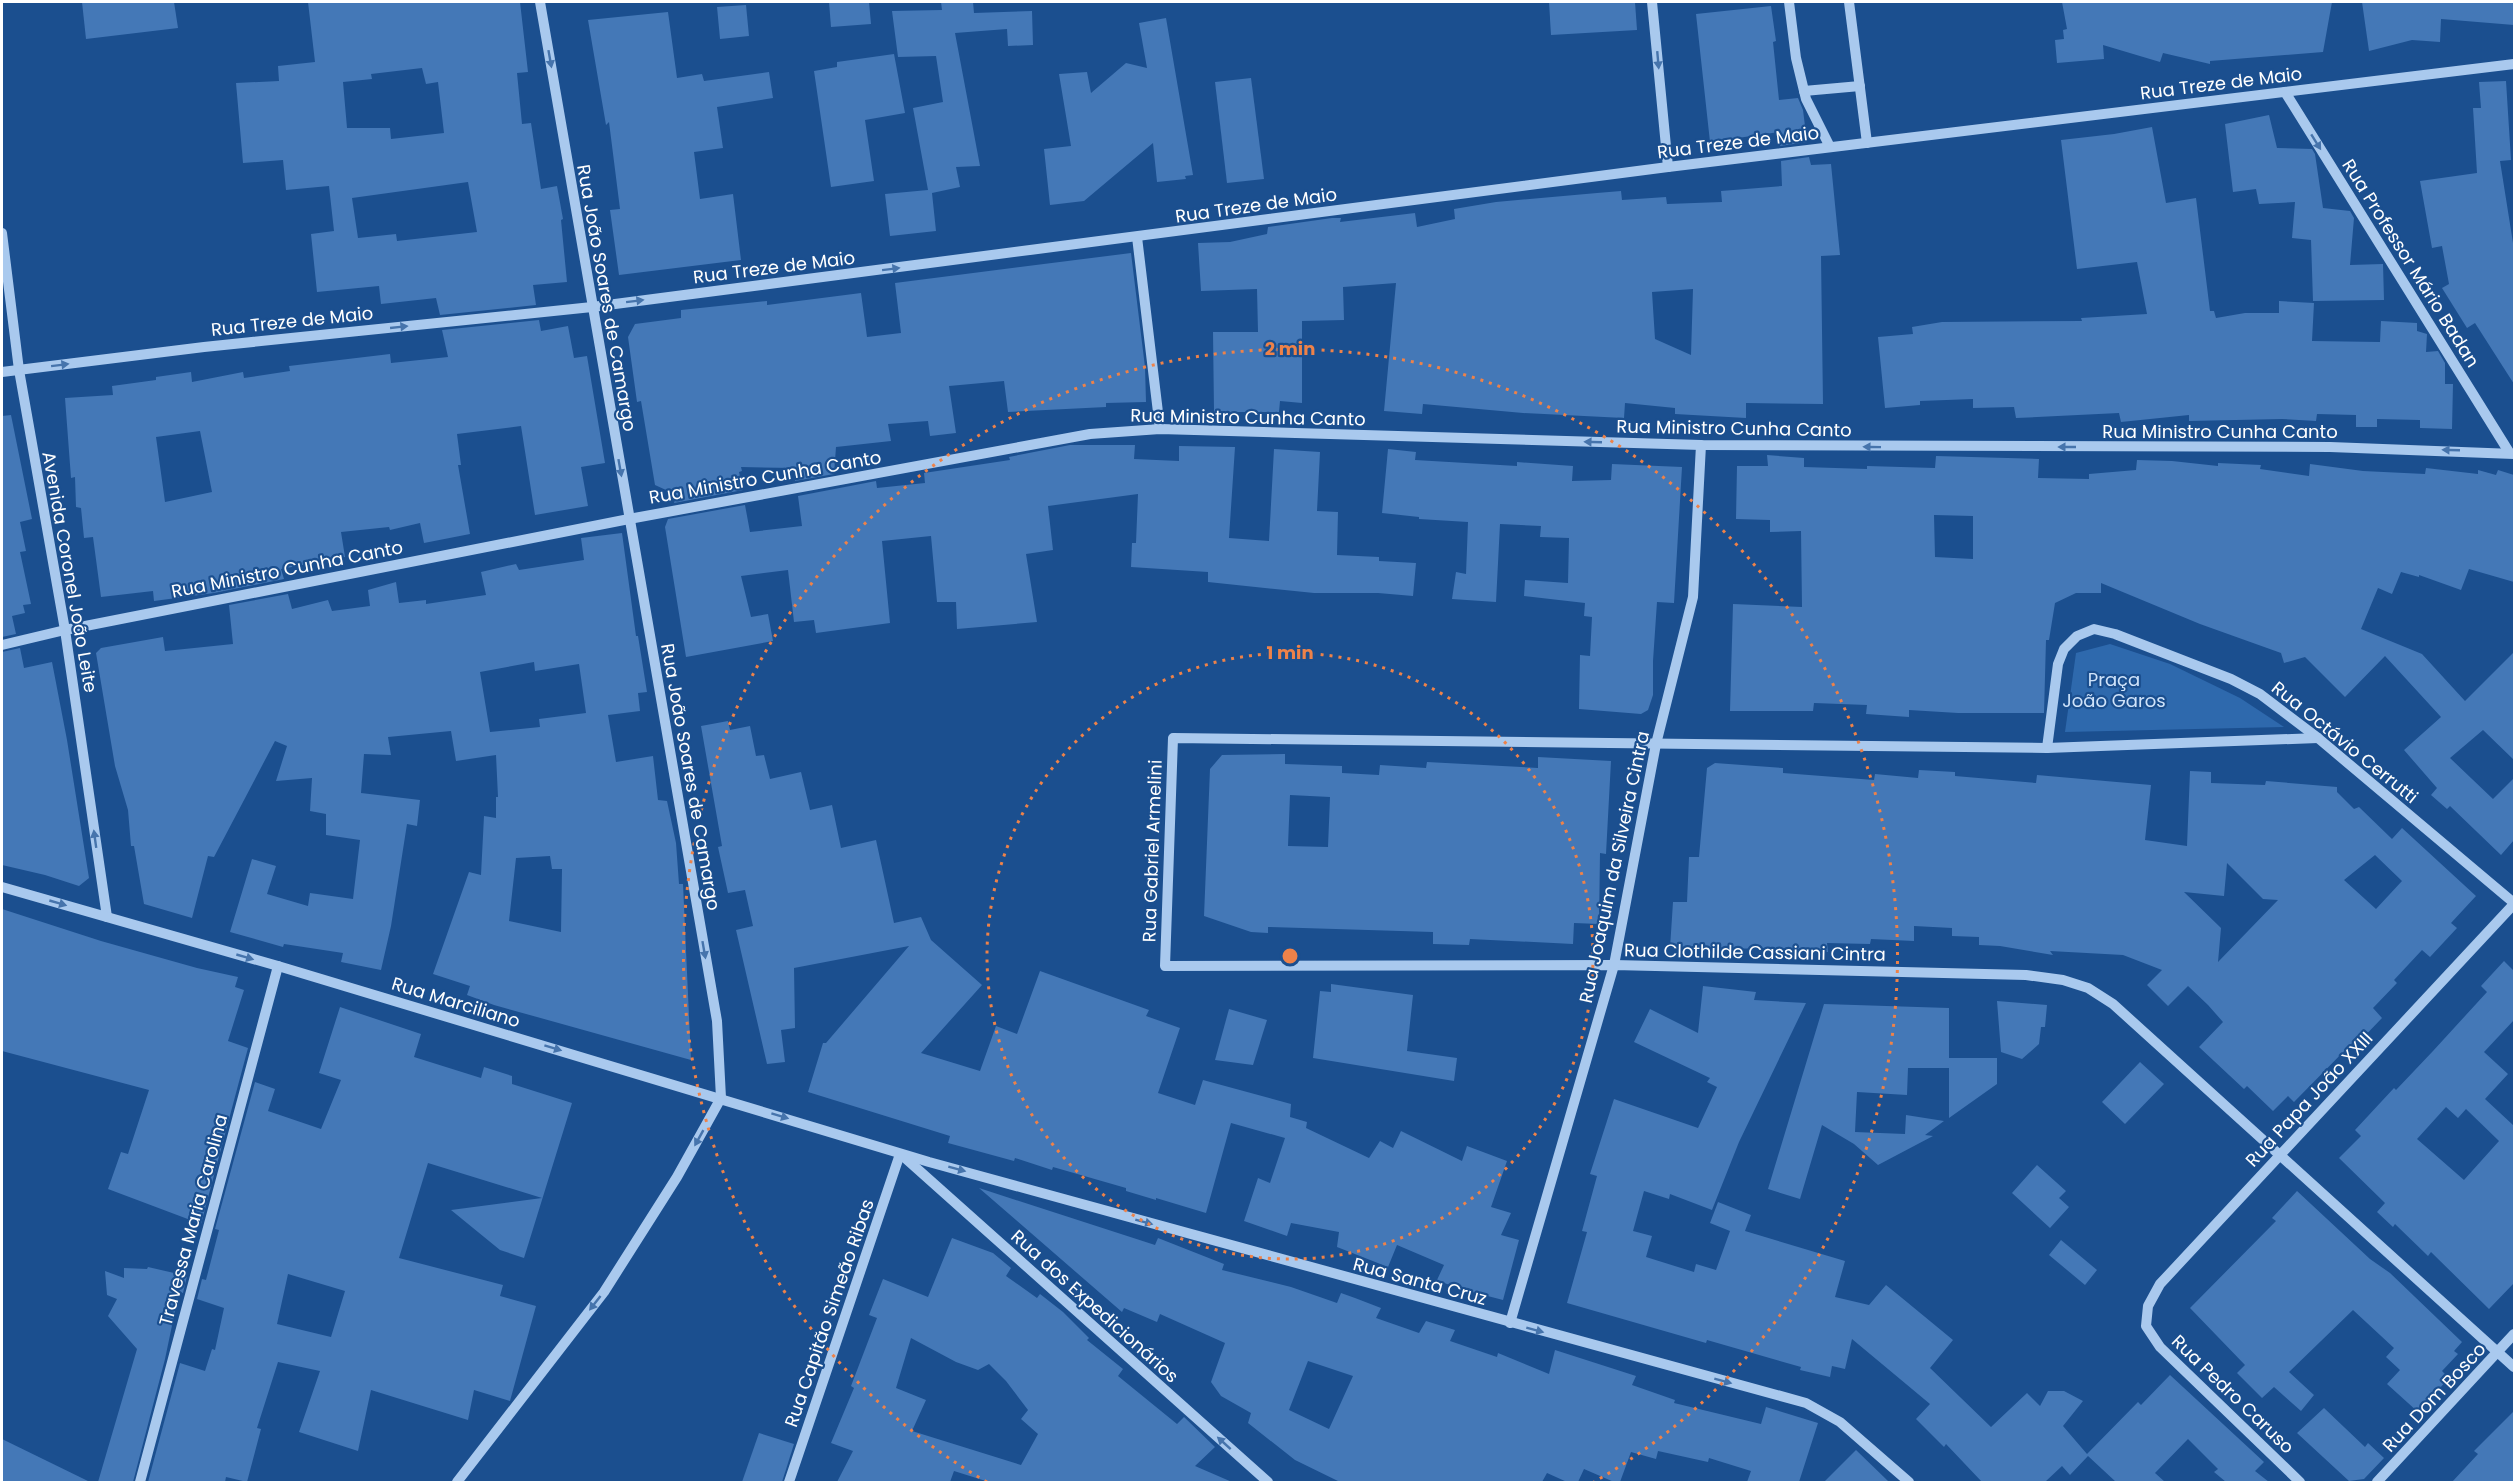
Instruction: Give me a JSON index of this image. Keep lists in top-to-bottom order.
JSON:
{
  "streets": {
    "street": [
      "Rua Treze de Maio",
      "Rua Professor Mário Badan",
      "Rua João Soares de Camargo",
      "Rua Ministro Cunha Canto",
      "Avenida Coronel João Leite",
      "Rua Octávio Cerrutti",
      "Rua Gabriel Armelini",
      "Rua Joaquim da Silveira Cintra",
      "Rua Clothilde Cassiani Cintra",
      "Rua Marciliano",
      "Rua Papa João XXIII",
      "Travessa Maria Carolina",
      "Rua Santa Cruz",
      "Rua dos Expedicionários",
      "Rua Capitão Simeão Ribas",
      "Rua Pedro Caruso",
      "Rua Dom Bosco"
    ]
  },
  "crossings": [
    ["Rua Treze de Maio", "Rua Professor Mário Badan"],
    ["Rua Treze de Maio", "Rua João Soares de Camargo"],
    ["Rua Treze de Maio", "Avenida Coronel João Leite"],
    ["Rua Professor Mário Badan", "Rua Ministro Cunha Canto"],
    ["Rua João Soares de Camargo", "Rua Ministro Cunha Canto"],
    ["Rua João Soares de Camargo", "Rua Marciliano"],
    ["Rua Ministro Cunha Canto", "Avenida Coronel João Leite"],
    ["Rua Ministro Cunha Canto", "Rua Joaquim da Silveira Cintra"],
    ["Avenida Coronel João Leite", "Rua Marciliano"],
    ["Rua Octávio Cerrutti", "Rua Papa João XXIII"],
    ["Rua Gabriel Armelini", "Rua Joaquim da Silveira Cintra"],
    ["Rua Gabriel Armelini", "Rua Clothilde Cassiani Cintra"],
    ["Rua Joaquim da Silveira Cintra", "Rua Clothilde Cassiani Cintra"],
    ["Rua Joaquim da Silveira Cintra", "Rua Santa Cruz"],
    ["Rua Clothilde Cassiani Cintra", "Rua Papa João XXIII"],
    ["Rua Clothilde Cassiani Cintra", "Rua Dom Bosco"],
    ["Rua Marciliano", "Travessa Maria Carolina"],
    ["Rua Marciliano", "Rua Santa Cruz"],
    ["Rua Marciliano", "Rua dos Expedicionários"],
    ["Rua Marciliano", "Rua Capitão Simeão Ribas"],
    ["Rua Papa João XXIII", "Rua Pedro Caruso"],
    ["Rua Santa Cruz", "Rua dos Expedicionários"],
    ["Rua Santa Cruz", "Rua Capitão Simeão Ribas"],
    ["Rua dos Expedicionários", "Rua Capitão Simeão Ribas"]
  ],
  "one_way": [
    "Rua Treze de Maio",
    "Rua Professor Mário Badan",
    "Rua João Soares de Camargo",
    "Rua Ministro Cunha Canto",
    "Avenida Coronel João Leite",
    "Rua Marciliano",
    "Rua Santa Cruz",
    "Rua dos Expedicionários"
  ],
  "parks": ["Praça João Garos"],
  "rings": ["2 min", "1 min"]
}
